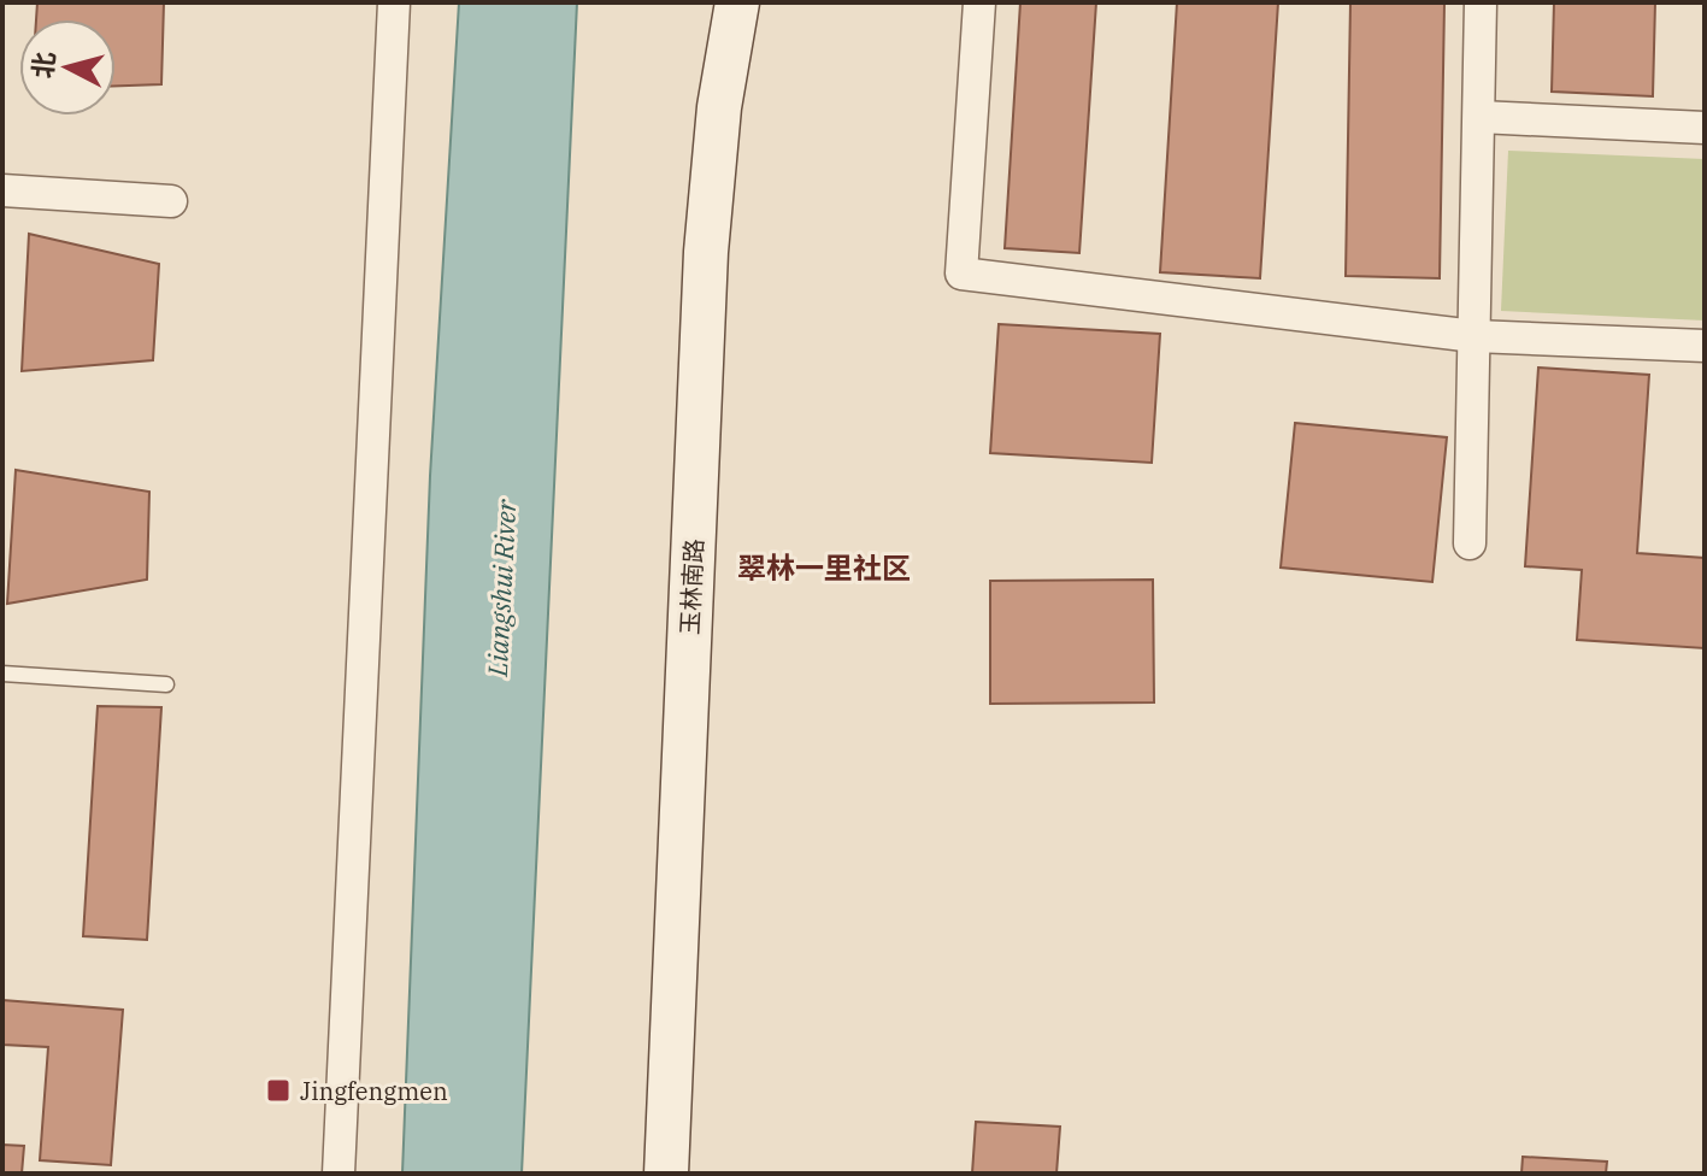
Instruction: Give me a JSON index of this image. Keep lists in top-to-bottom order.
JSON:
{
  "streets": {
    "main road": ["玉林南路"]
  },
  "districts": ["翠林一里社区"],
  "water": ["Liangshui River"],
  "places": {
    "transit": ["Jingfengmen"]
  },
  "north": "left"
}
